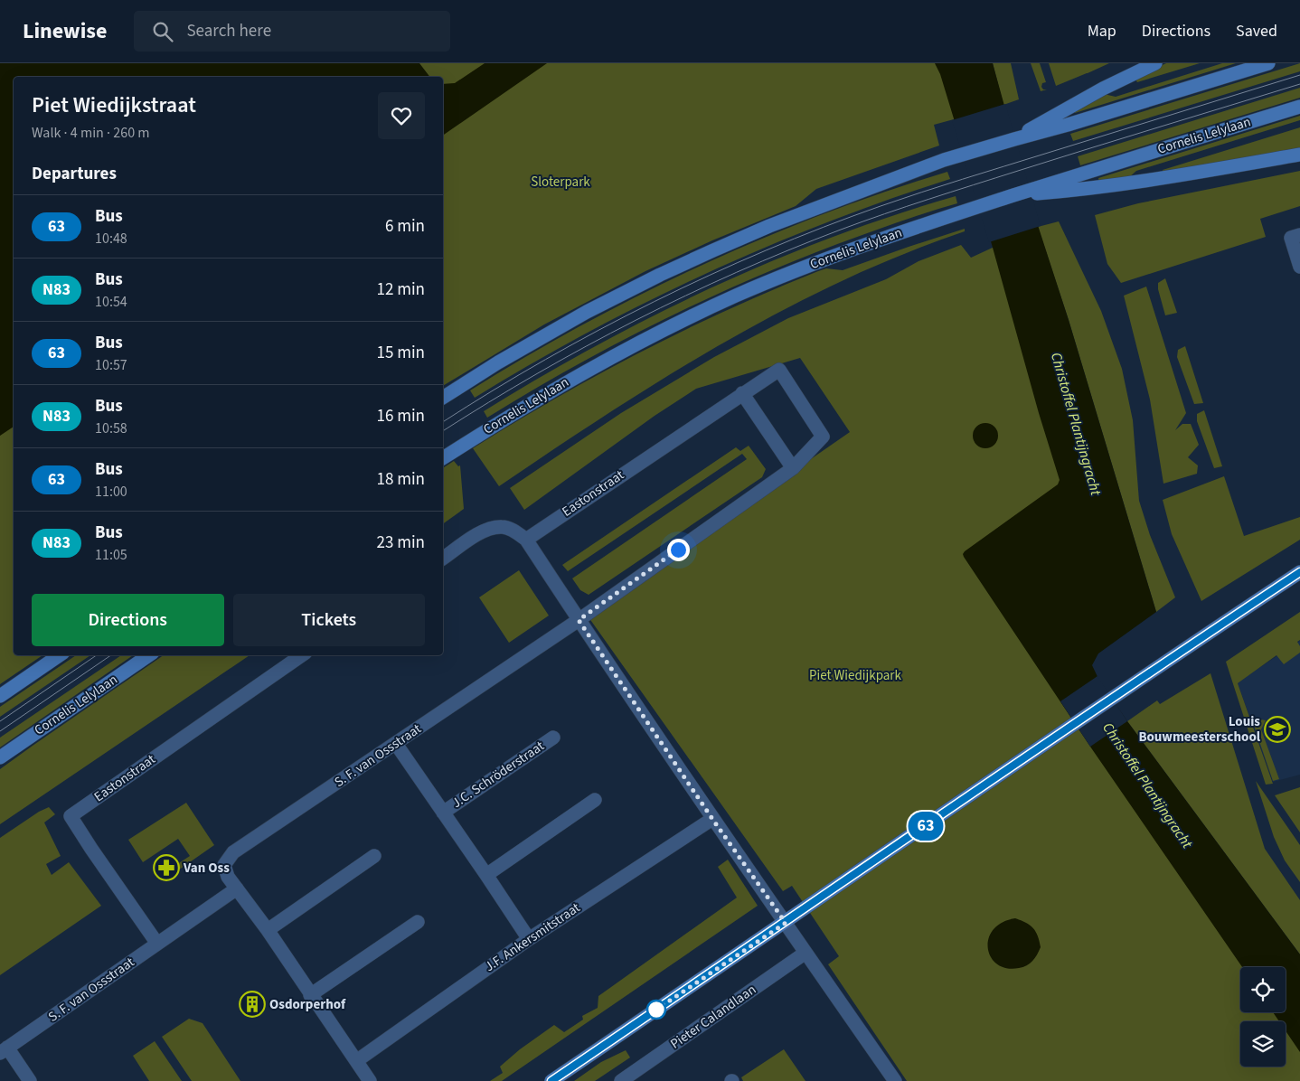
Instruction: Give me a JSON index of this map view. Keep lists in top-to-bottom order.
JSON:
{
  "streets": {
    "main road": ["Cornelis Lelylaan"],
    "street": [
      "Eastonstraat",
      "S. F. van Ossstraat",
      "J.C. Schröderstraat",
      "J.F. Ankersmitstraat",
      "Pieter Calandlaan"
    ]
  },
  "crossings": [
    ["Eastonstraat", "S. F. van Ossstraat"],
    ["S. F. van Ossstraat", "J.C. Schröderstraat"],
    ["J.C. Schröderstraat", "J.F. Ankersmitstraat"]
  ],
  "water": ["Christoffel Plantijngracht"],
  "parks": ["Sloterpark", "Piet Wiedijkpark"],
  "places": {
    "school or university": ["Louis Bouwmeesterschool"],
    "pharmacy": ["Van Oss"],
    "building": ["Osdorperhof"]
  },
  "lines": ["bus line 63"],
  "page": {
    "header": "Linewise",
    "search": "Search here",
    "nav": ["Map", "Directions", "Saved"],
    "on_map": "63",
    "heading": [
      ["Piet Wiedijkstraat", "Walk · 4 min · 260 m"],
      "Departures"
    ],
    "list": [
      {
        "mark": "63",
        "name": "Bus",
        "note": "10:48",
        "value": "6 min"
      },
      {
        "mark": "N83",
        "name": "Bus",
        "note": "10:54",
        "value": "12 min"
      },
      {
        "mark": "63",
        "name": "Bus",
        "note": "10:57",
        "value": "15 min"
      },
      {
        "mark": "N83",
        "name": "Bus",
        "note": "10:58",
        "value": "16 min"
      },
      {
        "mark": "63",
        "name": "Bus",
        "note": "11:00",
        "value": "18 min"
      },
      {
        "mark": "N83",
        "name": "Bus",
        "note": "11:05",
        "value": "23 min"
      }
    ],
    "buttons": ["Directions", "Tickets"]
  }
}
